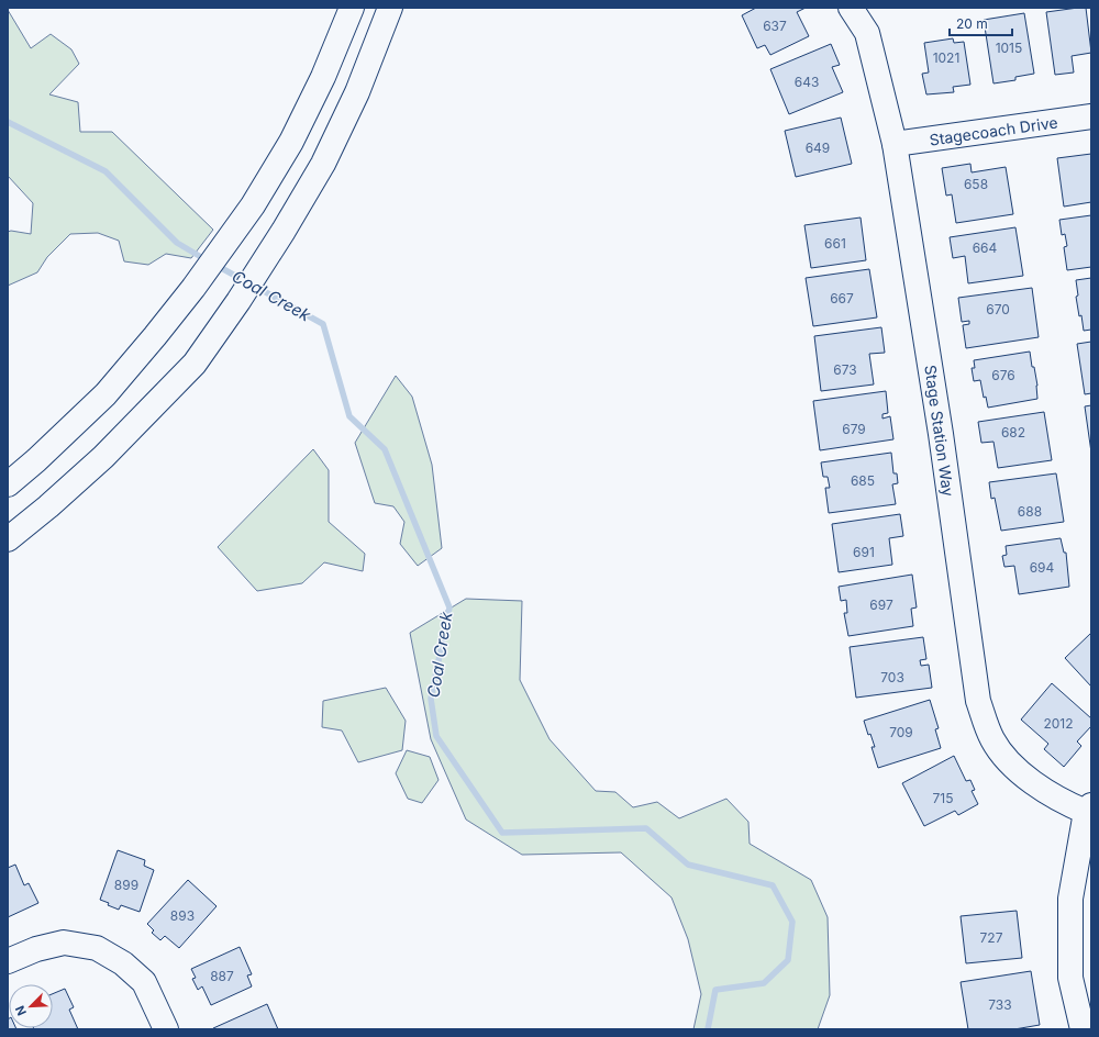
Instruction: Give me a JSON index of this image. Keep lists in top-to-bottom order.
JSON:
{
  "streets": {
    "street": ["Stagecoach Drive", "Stage Station Way"]
  },
  "crossings": [
    ["Stagecoach Drive", "Stage Station Way"]
  ],
  "water": ["Coal Creek"],
  "house_numbers": [
    "637",
    "1015",
    "1021",
    "643",
    "649",
    "658",
    "661",
    "664",
    "667",
    "670",
    "673",
    "676",
    "679",
    "682",
    "685",
    "688",
    "691",
    "694",
    "697",
    "703",
    "2012",
    "709",
    "715",
    "899",
    "893",
    "727",
    "887",
    "733"
  ],
  "scale_bar": "20 m",
  "north": "bottom left"
}
